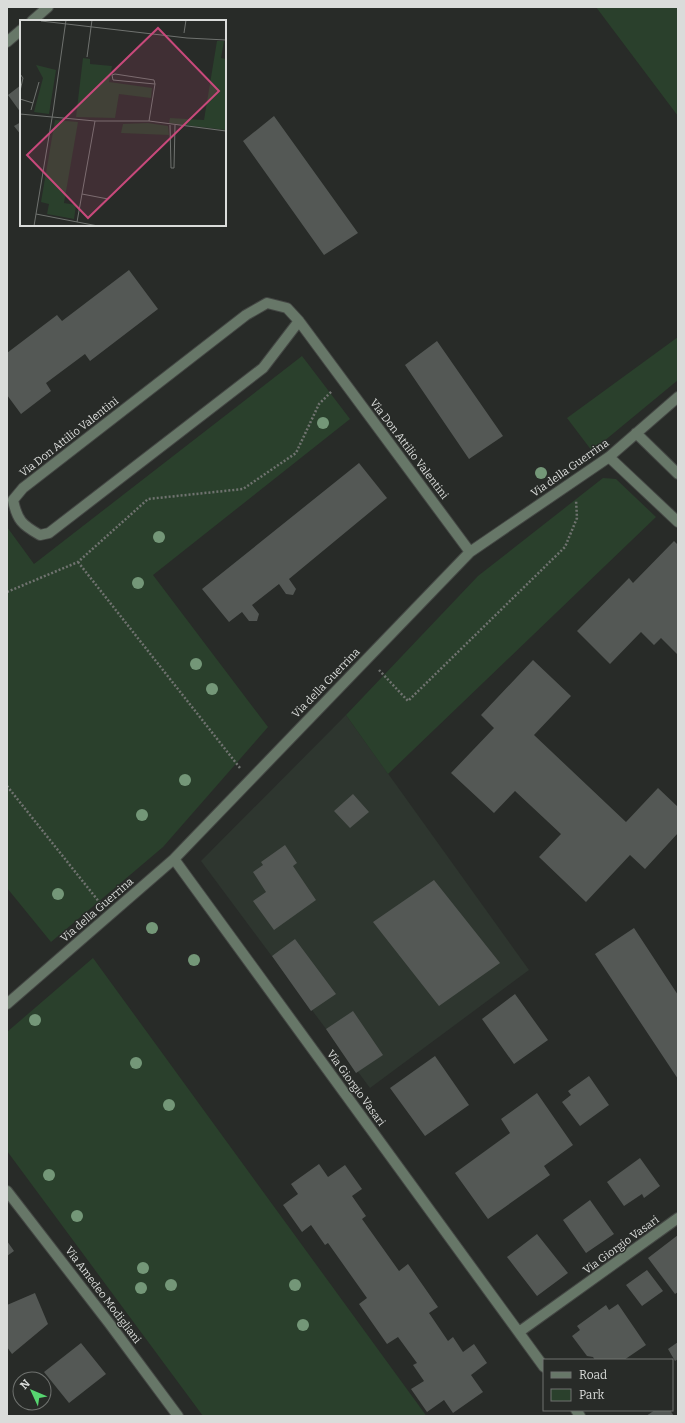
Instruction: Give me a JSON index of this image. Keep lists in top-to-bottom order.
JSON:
{
  "streets": {
    "street": [
      "Via Don Attilio Valentini",
      "Via della Guerrina",
      "Via Giorgio Vasari",
      "Via Amedeo Modigliani"
    ]
  },
  "crossings": [
    ["Via Don Attilio Valentini", "Via della Guerrina"],
    ["Via della Guerrina", "Via Giorgio Vasari"]
  ],
  "legend": ["Road", "Park"],
  "north": "top left"
}
